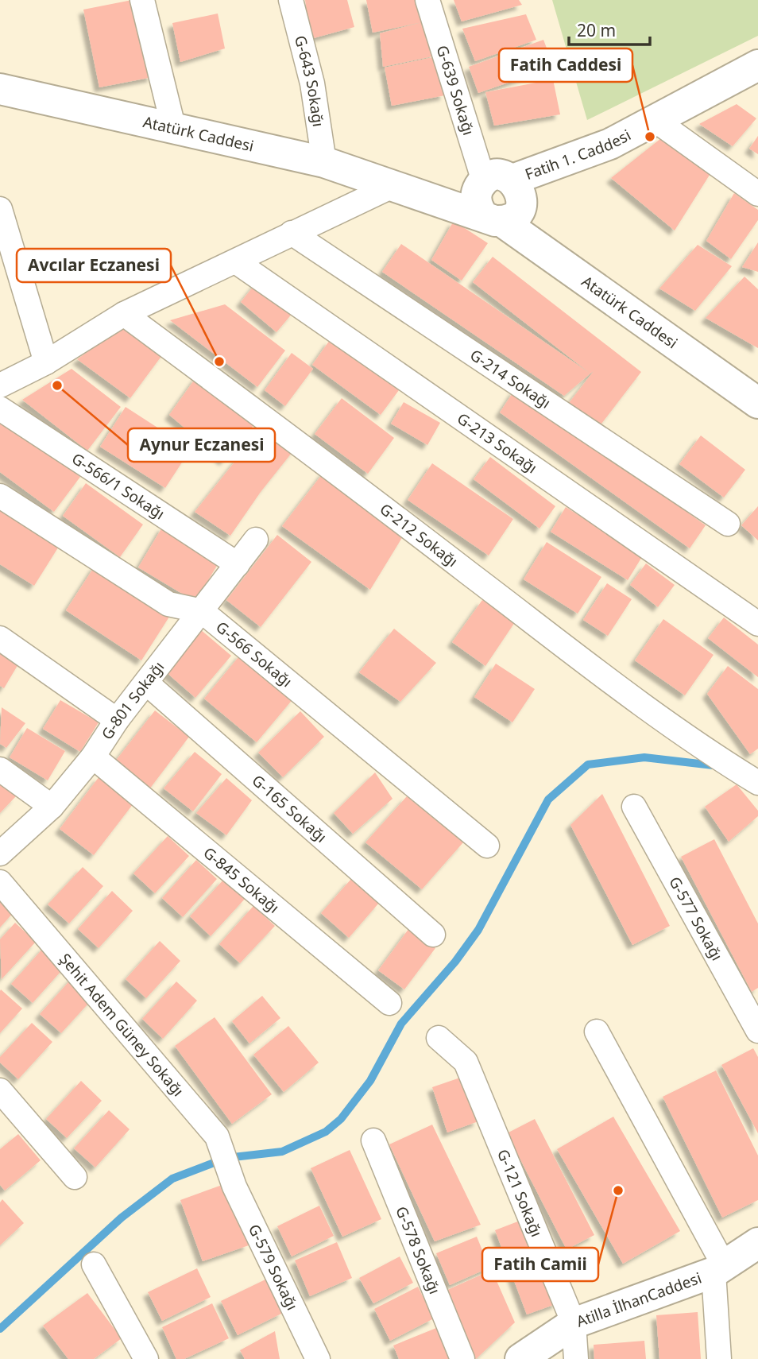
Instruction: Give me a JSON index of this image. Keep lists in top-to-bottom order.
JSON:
{
  "streets": {
    "street": [
      "G-643 Sokağı",
      "G-639 Sokağı",
      "Atatürk Caddesi",
      "Fatih 1. Caddesi",
      "G-214 Sokağı",
      "G-213 Sokağı",
      "G-566/1 Sokağı",
      "G-212 Sokağı",
      "G-566 Sokağı",
      "G-801 Sokağı",
      "G-165 Sokağı",
      "G-845 Sokağı",
      "G-577 Sokağı",
      "Şehit Adem Güney Sokağı",
      "G-121 Sokağı",
      "G-578 Sokağı",
      "G-579 Sokağı",
      "Atilla İlhanCaddesi"
    ]
  },
  "crossings": [
    ["G-643 Sokağı", "Atatürk Caddesi"],
    ["G-639 Sokağı", "Atatürk Caddesi"],
    ["G-639 Sokağı", "Fatih 1. Caddesi"],
    ["Atatürk Caddesi", "Fatih 1. Caddesi"],
    ["G-566/1 Sokağı", "G-801 Sokağı"],
    ["G-566 Sokağı", "G-801 Sokağı"],
    ["G-801 Sokağı", "G-165 Sokağı"],
    ["G-801 Sokağı", "G-845 Sokağı"],
    ["Şehit Adem Güney Sokağı", "G-579 Sokağı"],
    ["G-121 Sokağı", "Atilla İlhanCaddesi"]
  ],
  "places": [
    "Fatih Caddesi",
    "Avcılar Eczanesi",
    "Aynur Eczanesi",
    "Fatih Camii"
  ],
  "scale_bar": "20 m"
}
